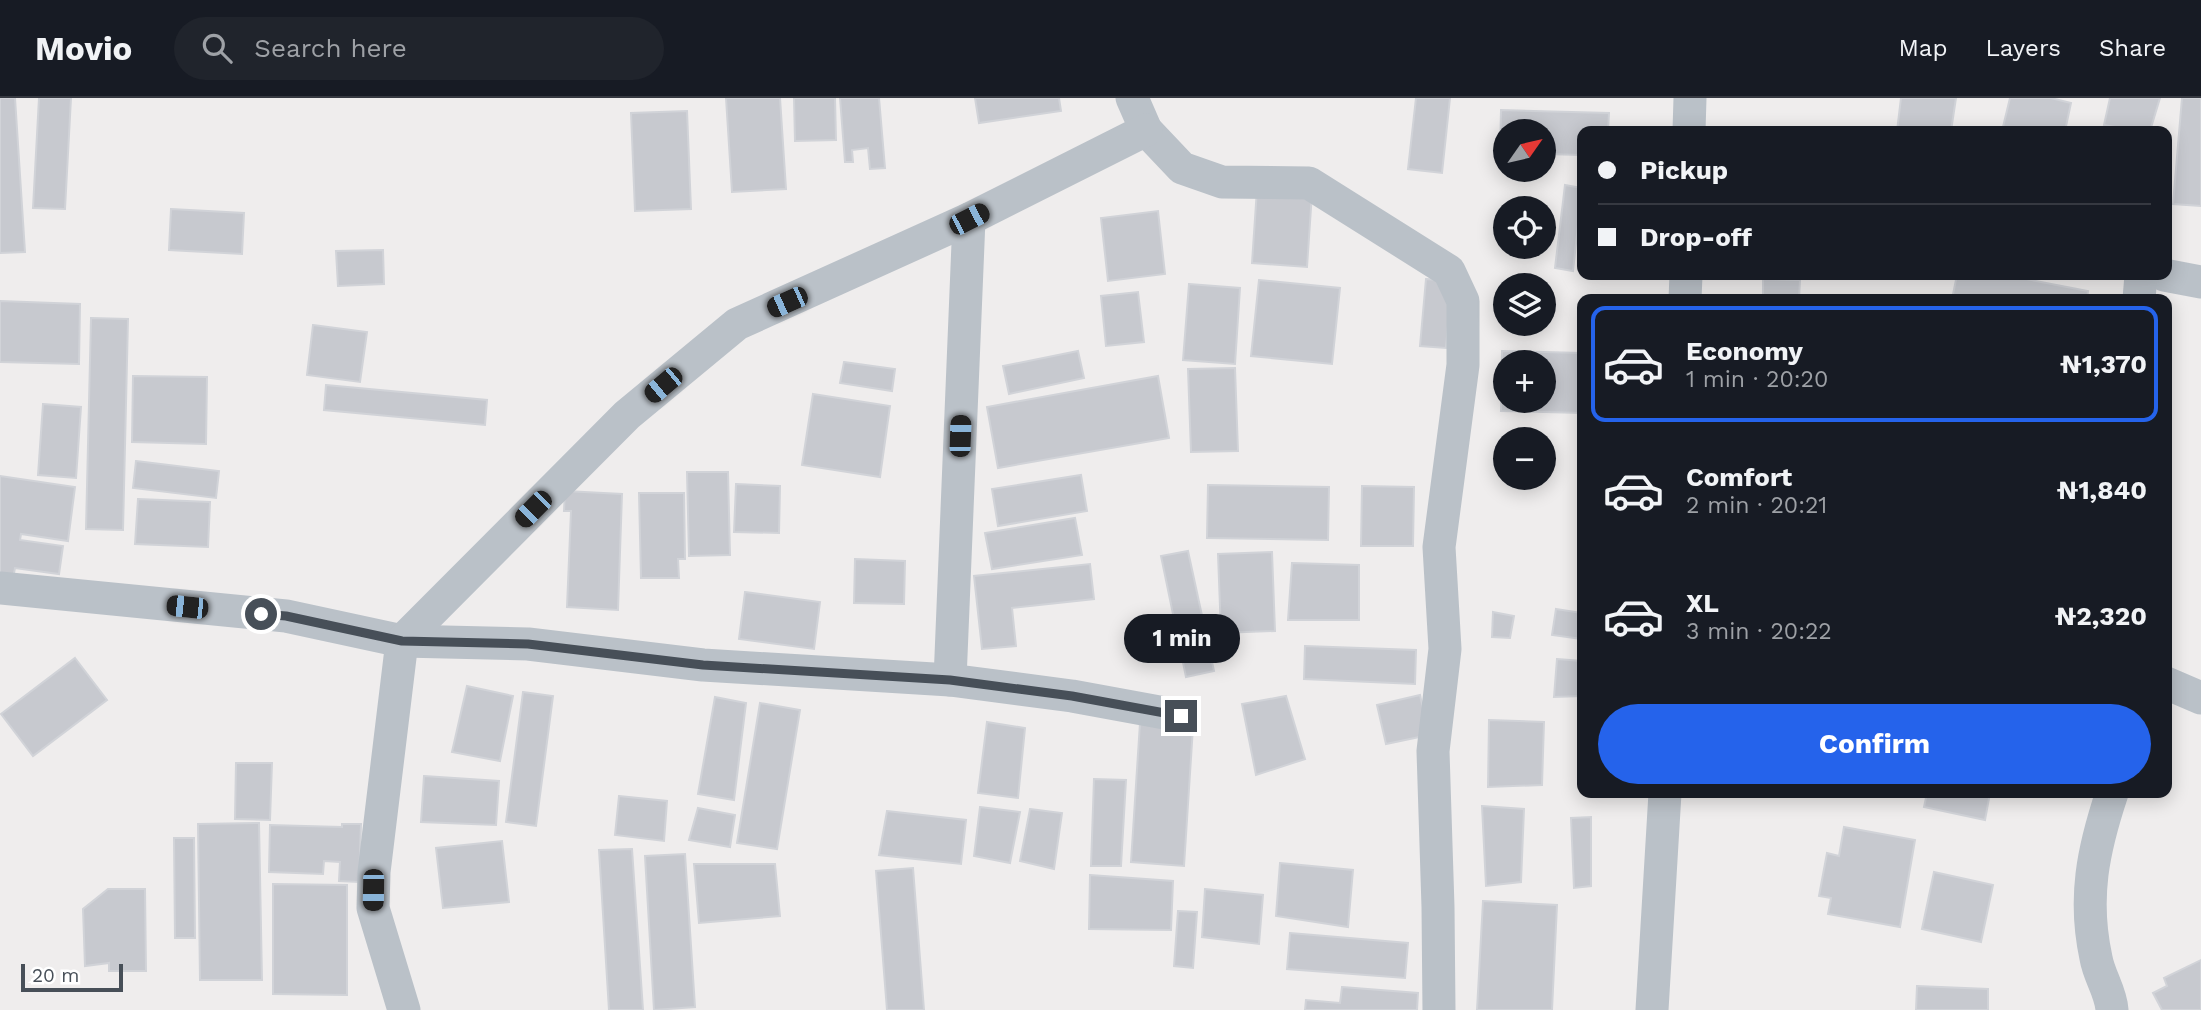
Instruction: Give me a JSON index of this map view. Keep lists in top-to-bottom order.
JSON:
{
  "scale_bar": "20 m",
  "north": "top right",
  "page": {
    "header": "Movio",
    "search": "Search here",
    "nav": ["Map", "Layers", "Share"],
    "map_buttons": ["+", "−"],
    "banner": ["Pickup", "Drop-off"],
    "list": [
      {
        "name": "Economy",
        "note": "1 min · 20:20",
        "value": "₦1,370"
      },
      {
        "name": "Comfort",
        "note": "2 min · 20:21",
        "value": "₦1,840"
      },
      {
        "name": "XL",
        "note": "3 min · 20:22",
        "value": "₦2,320"
      }
    ],
    "bubble": "1 min",
    "buttons": "Confirm",
    "scale": "20 m"
  }
}
